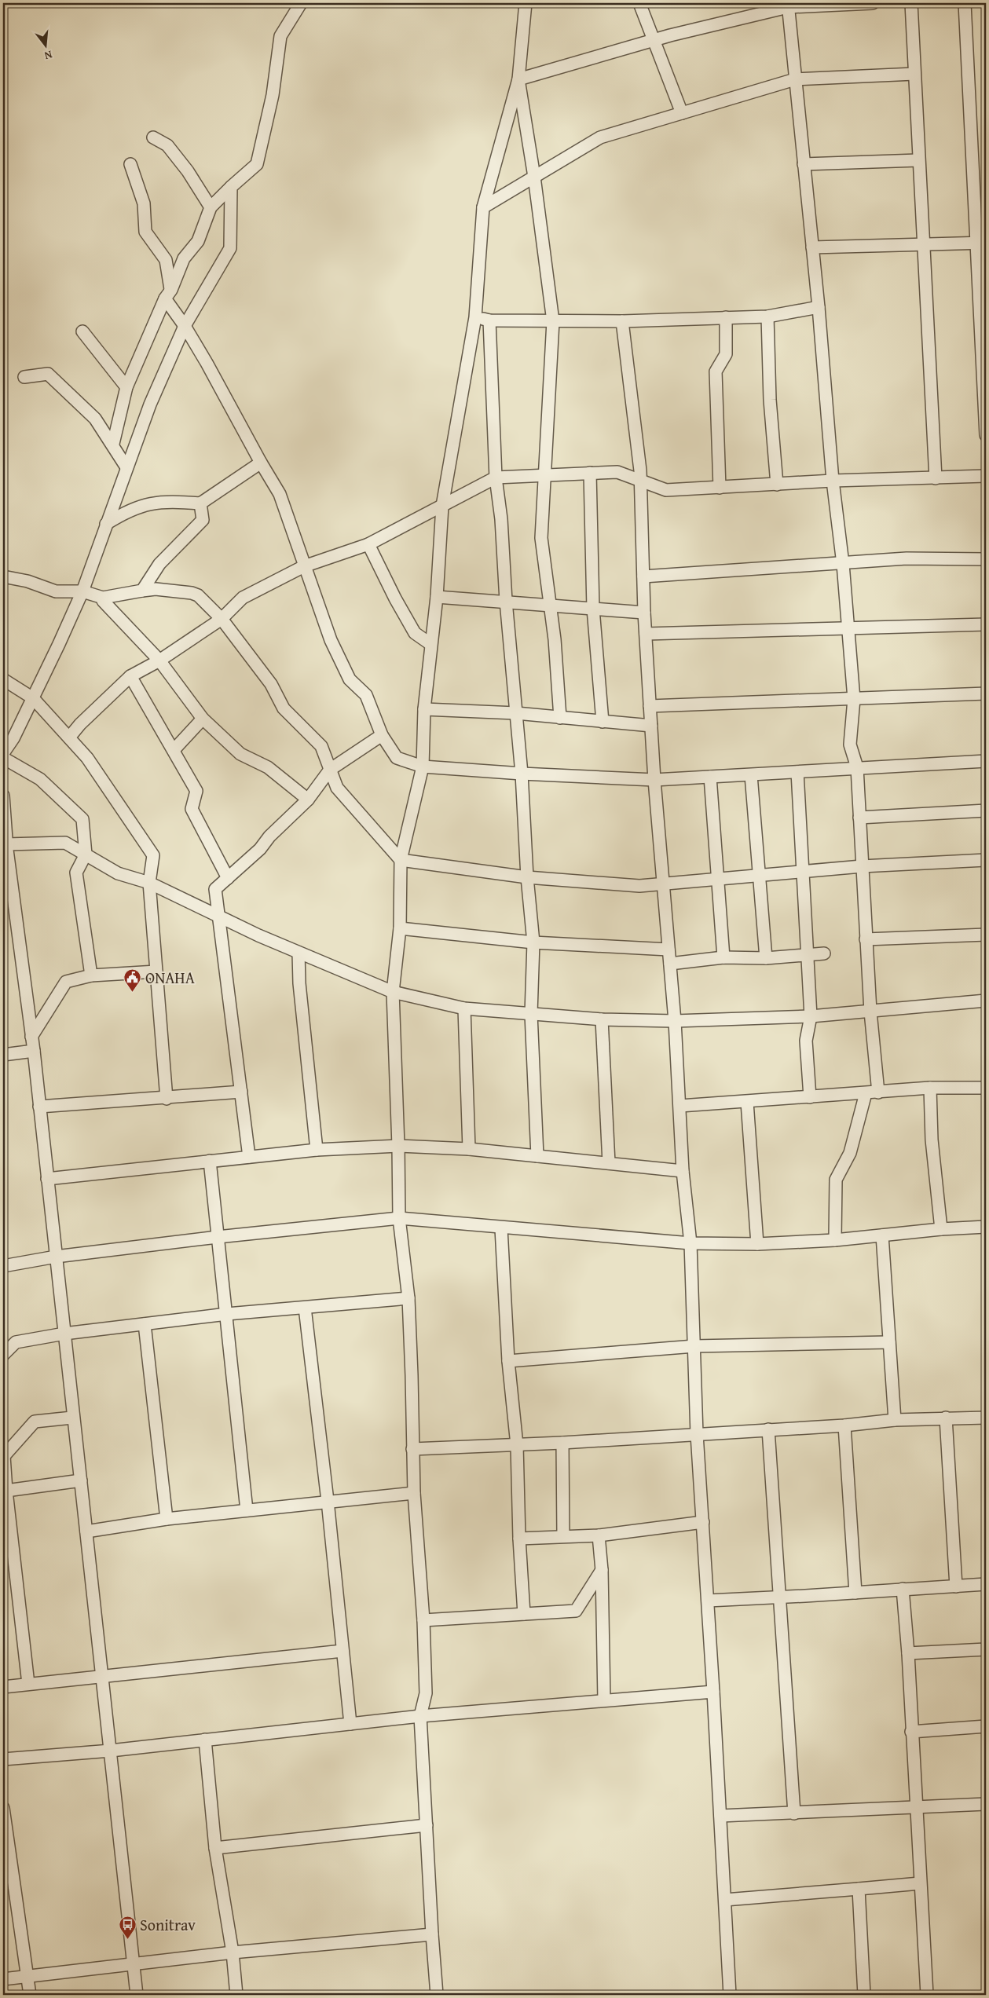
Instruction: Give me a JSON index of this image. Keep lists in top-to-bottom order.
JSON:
{
  "places": {
    "public building": ["ONAHA"],
    "bus stop": ["Sonitrav"]
  },
  "north": "bottom"
}
